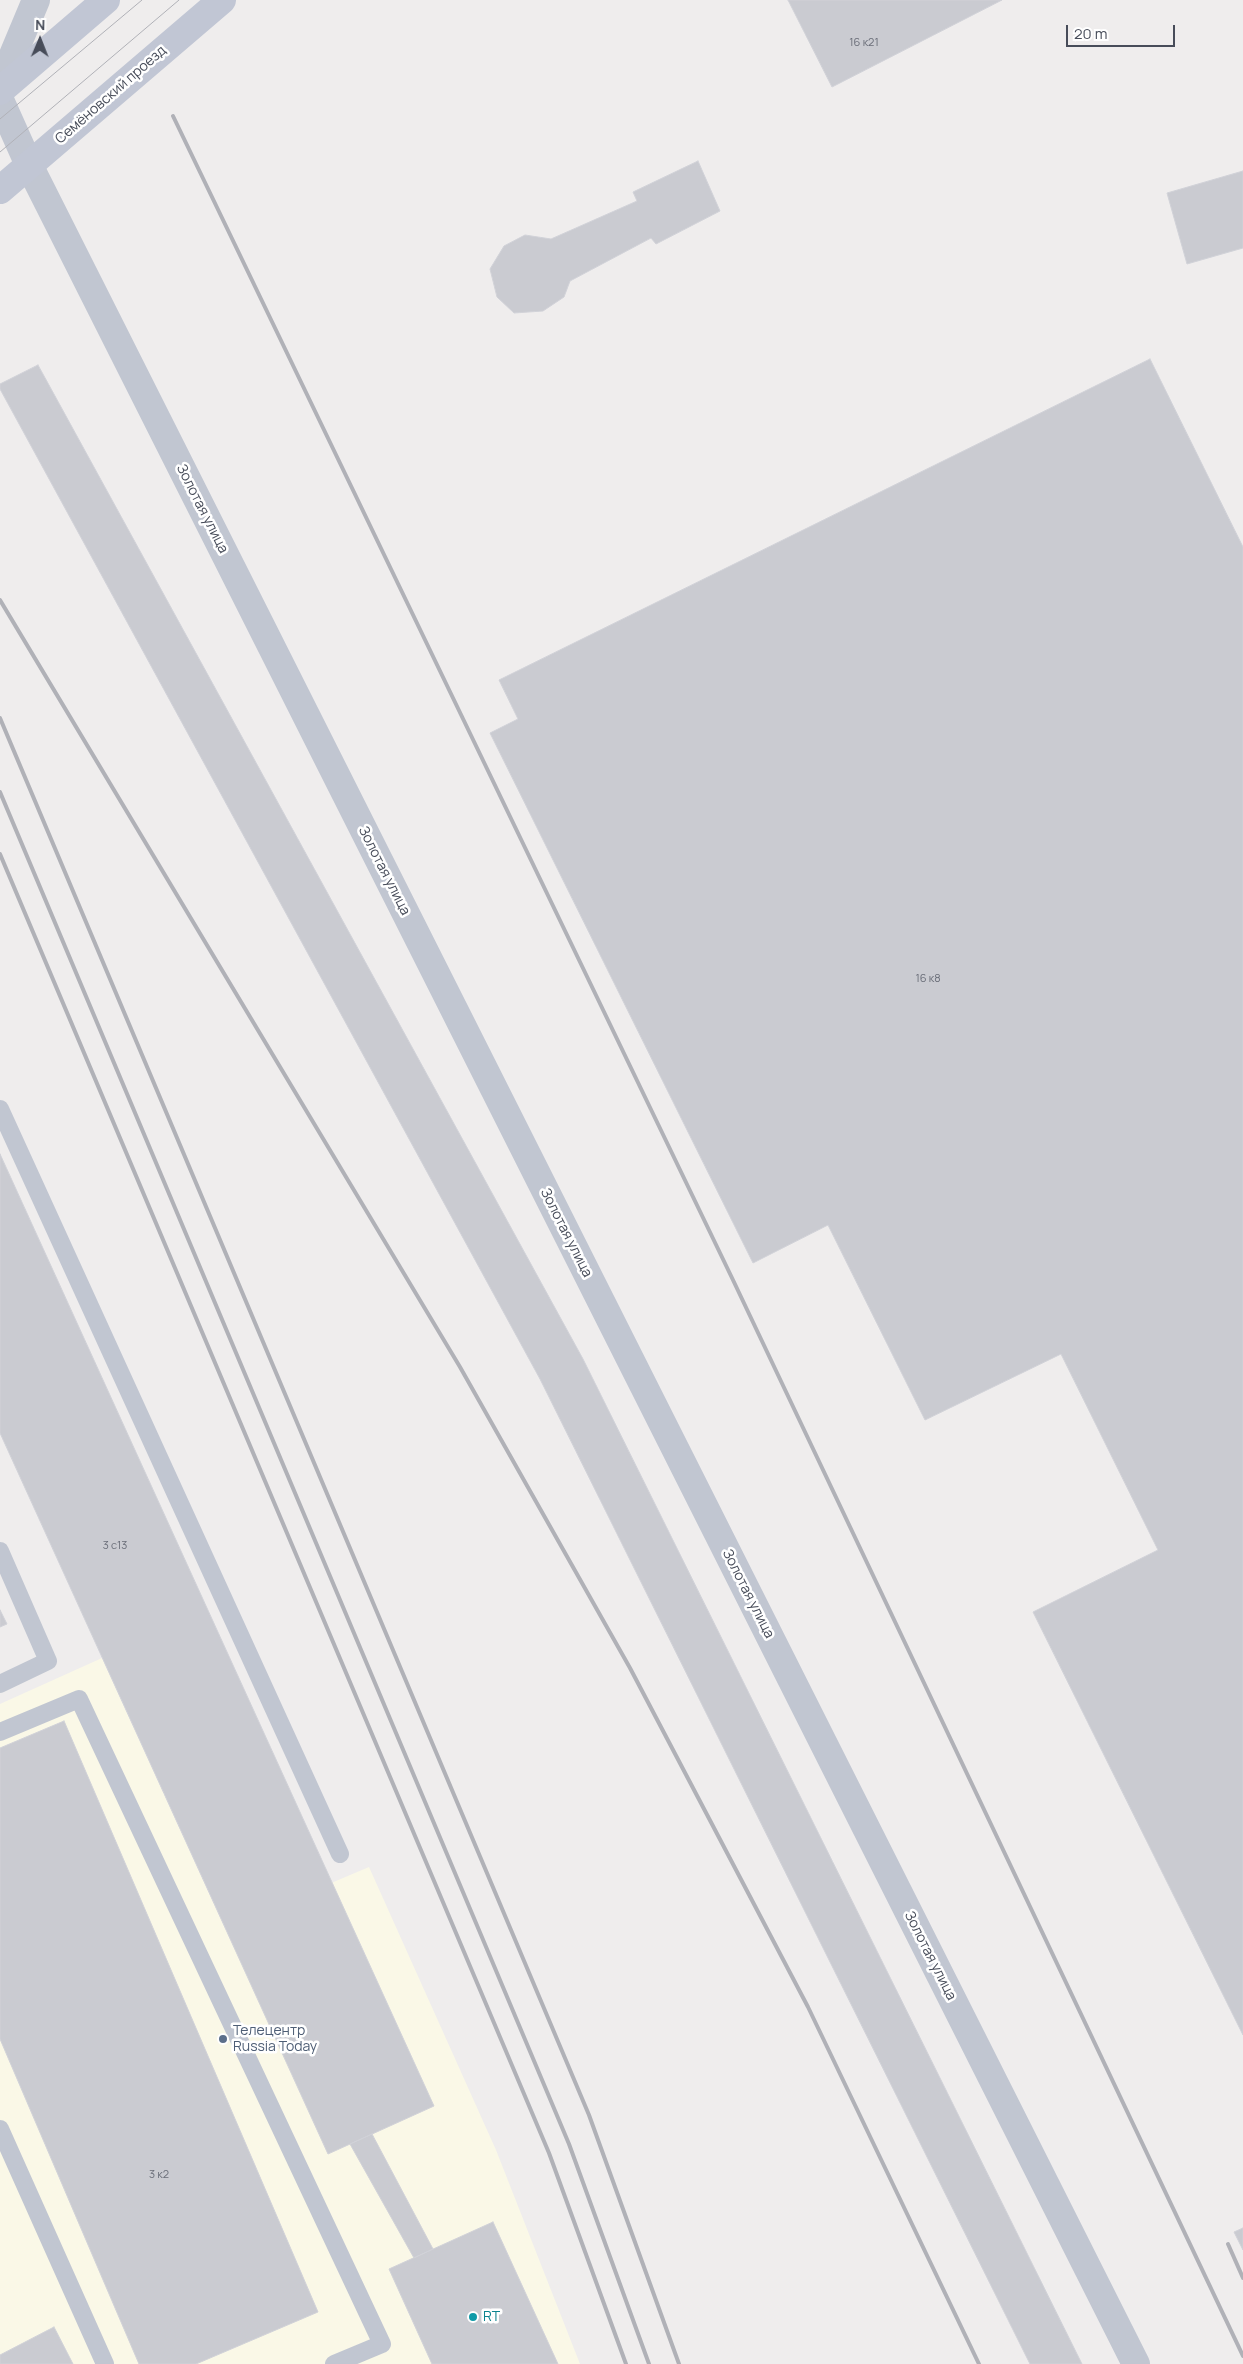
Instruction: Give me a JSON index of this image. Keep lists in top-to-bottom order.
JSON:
{
  "streets": {
    "main road": ["Семёновский проезд"],
    "street": ["Золотая улица"]
  },
  "crossings": [
    ["Семёновский проезд", "Золотая улица"]
  ],
  "places": ["Телецентр Russia Today", "RT"],
  "house_numbers": [
    "16 к21",
    "16 к8",
    "3 с13",
    "3 к2"
  ],
  "scale_bar": "20 m",
  "north": "top"
}
